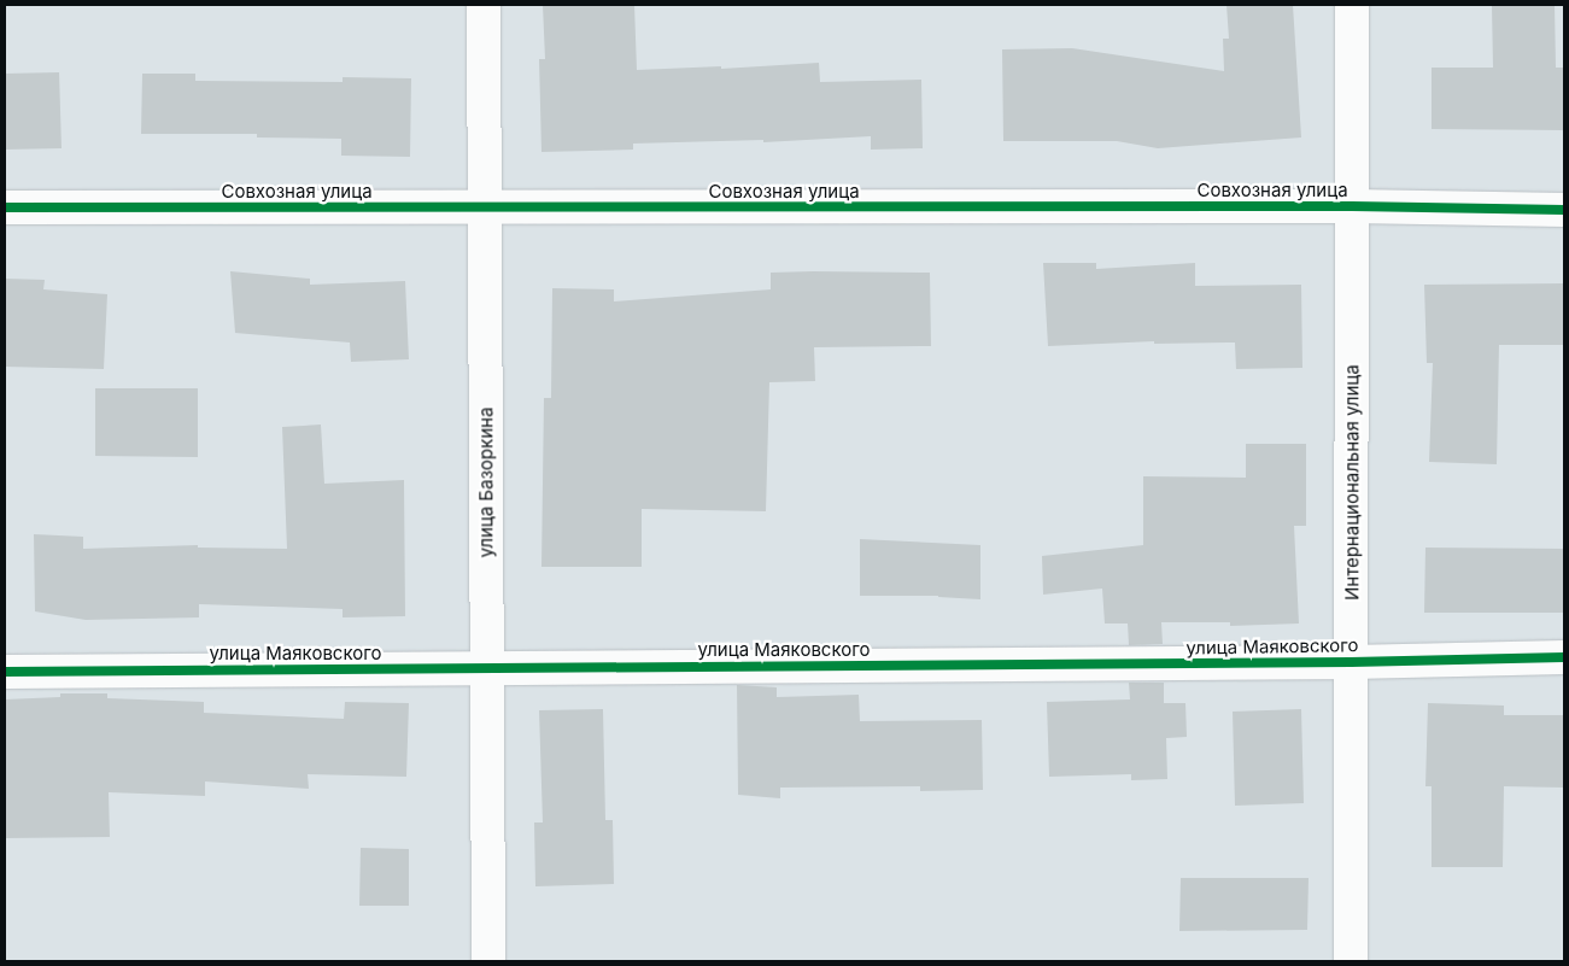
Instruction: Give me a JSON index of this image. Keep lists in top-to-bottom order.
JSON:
{
  "streets": {
    "street": [
      "Совхозная улица",
      "улица Базоркина",
      "Интернациональная улица",
      "улица Маяковского"
    ]
  },
  "crossings": [
    ["Совхозная улица", "улица Базоркина"],
    ["Совхозная улица", "Интернациональная улица"],
    ["улица Базоркина", "улица Маяковского"],
    ["Интернациональная улица", "улица Маяковского"]
  ]
}
